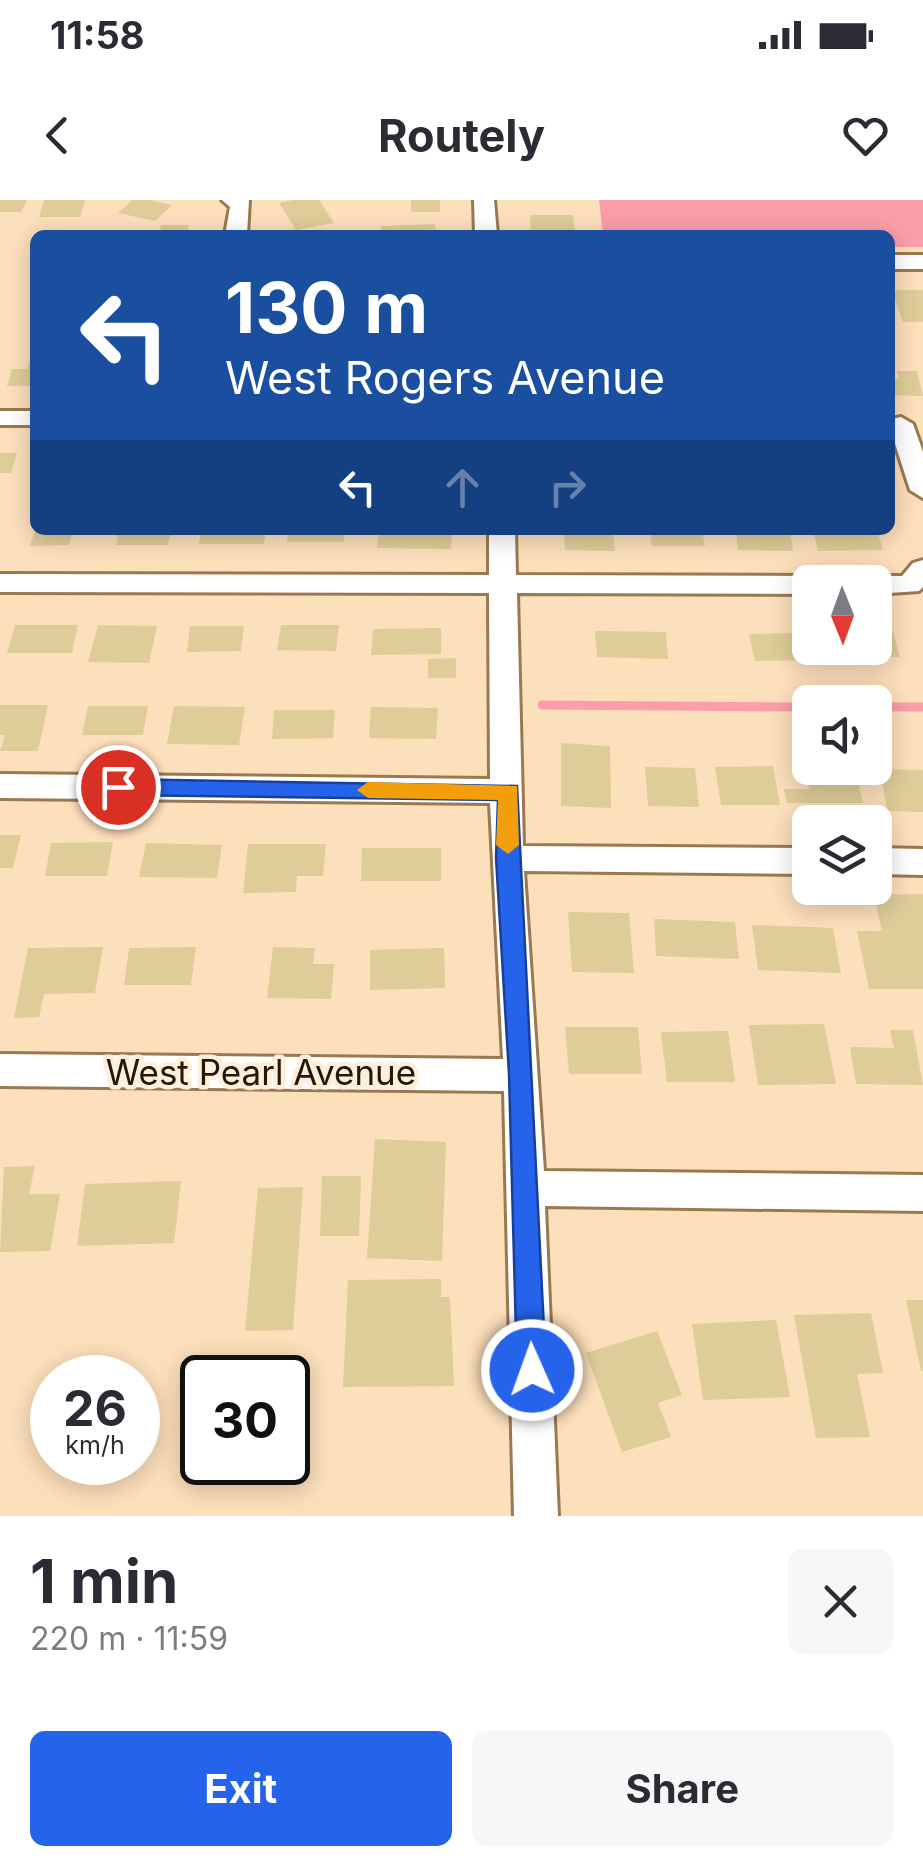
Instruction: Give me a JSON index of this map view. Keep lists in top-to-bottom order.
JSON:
{
  "streets": {
    "street": ["West Pearl Avenue"]
  },
  "north": "bottom",
  "page": {
    "status": "11:58",
    "header": "Routely",
    "turn": ["130 m", "West Rogers Avenue"],
    "speed": "26 km/h",
    "limit": "30",
    "heading": ["1 min", "220 m · 11:59"],
    "buttons": ["Exit", "Share"]
  }
}
